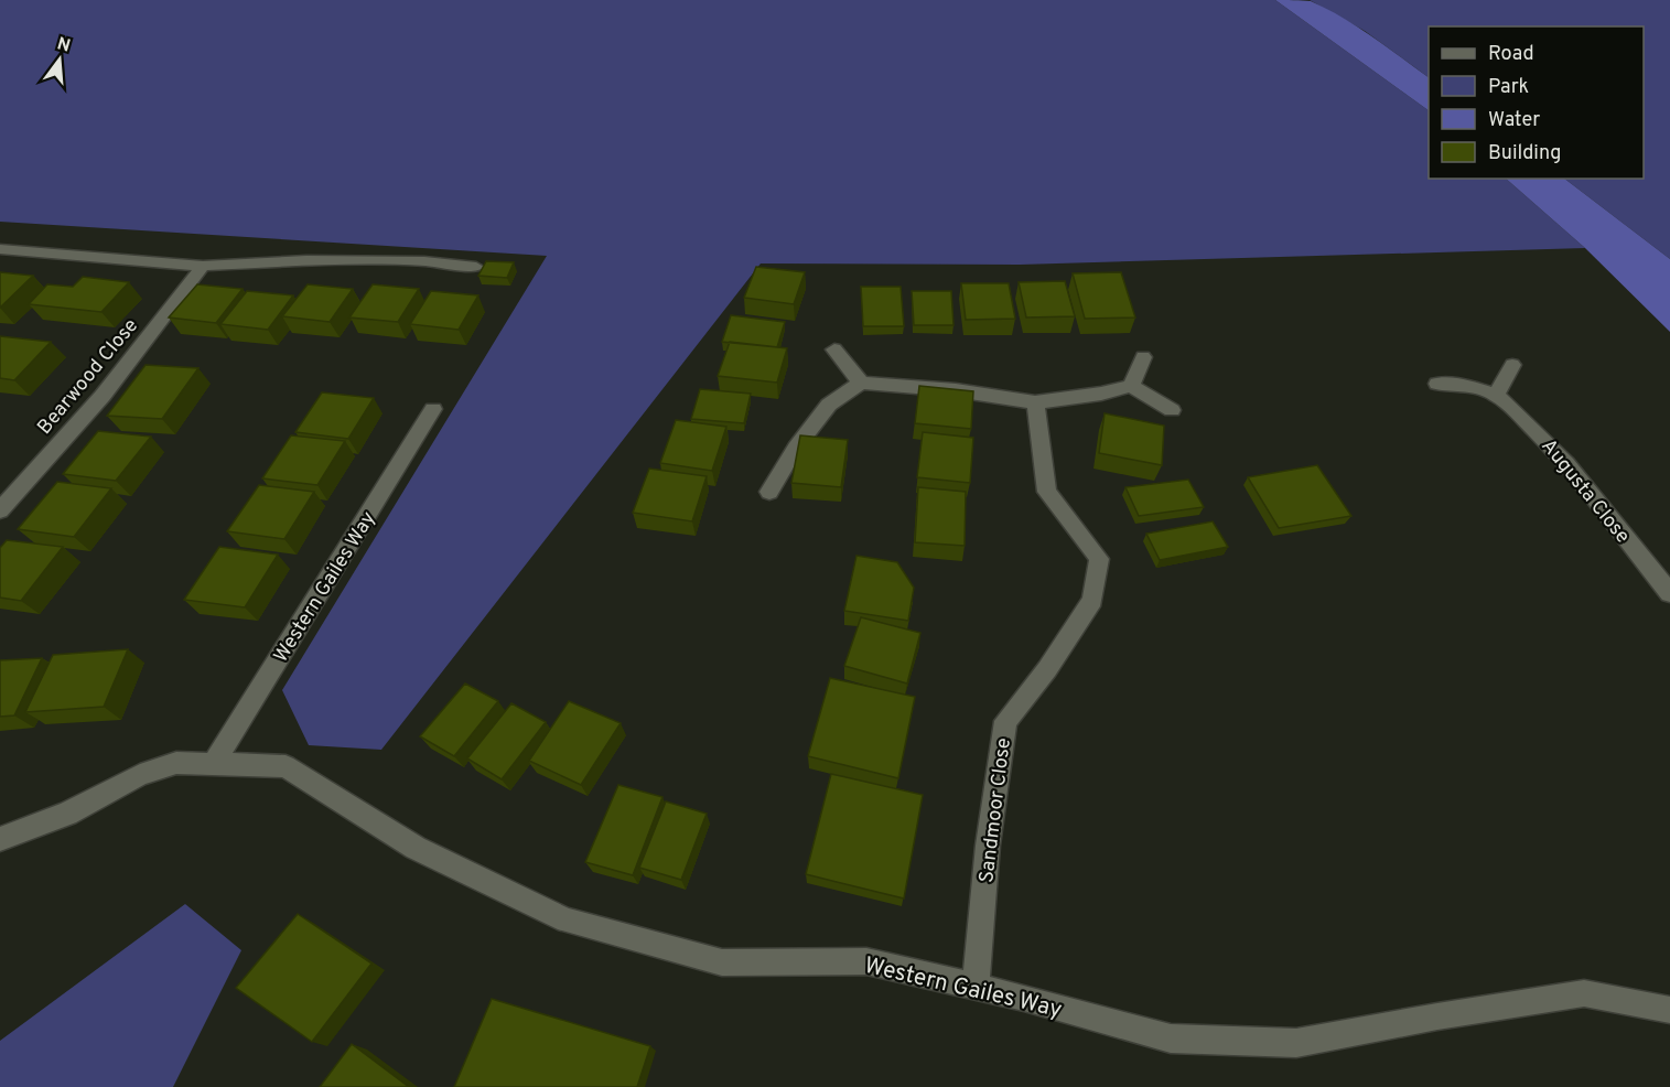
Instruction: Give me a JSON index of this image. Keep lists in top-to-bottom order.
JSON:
{
  "streets": {
    "street": [
      "Bearwood Close",
      "Augusta Close",
      "Western Gailes Way",
      "Sandmoor Close"
    ]
  },
  "crossings": [
    ["Western Gailes Way", "Sandmoor Close"]
  ],
  "legend": [
    "Road",
    "Park",
    "Water",
    "Building"
  ],
  "north": "top"
}
